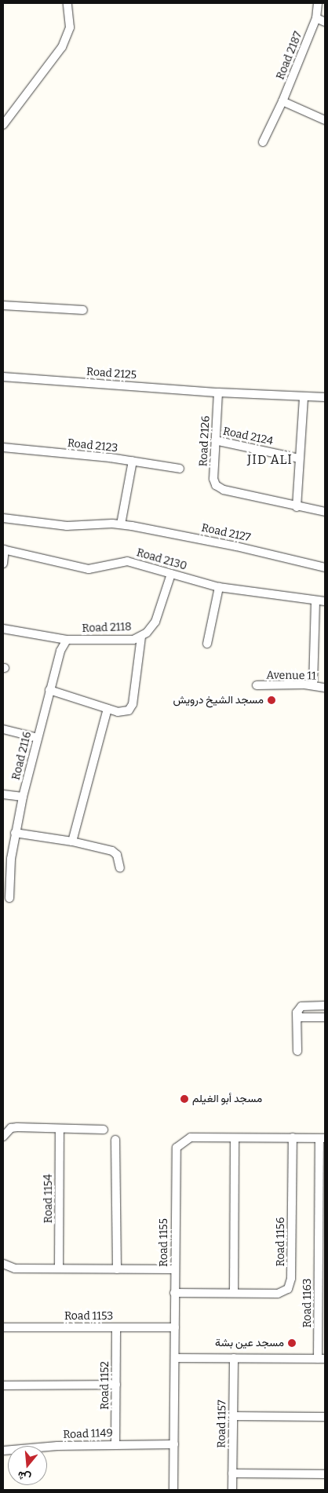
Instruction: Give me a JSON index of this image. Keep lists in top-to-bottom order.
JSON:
{
  "streets": {
    "street": [
      "Road 2187",
      "Road 2125",
      "Road 2124",
      "Road 2126",
      "Road 2123",
      "Road 2127",
      "Road 2130",
      "Road 2118",
      "Avenue 11",
      "Road 2116",
      "Road 1154",
      "Road 1156",
      "Road 1155",
      "Road 1163",
      "Road 1153",
      "Road 1152",
      "Road 1157",
      "Road 1149"
    ]
  },
  "crossings": [
    ["Road 2125", "Road 2126"],
    ["Road 2124", "Road 2126"],
    ["Road 2130", "Road 2118"],
    ["Road 2118", "Road 2116"],
    ["Road 1156", "Road 1155"],
    ["Road 1155", "Road 1163"],
    ["Road 1155", "Road 1153"],
    ["Road 1155", "Road 1149"],
    ["Road 1153", "Road 1152"],
    ["Road 1152", "Road 1149"]
  ],
  "districts": ["JID ALI"],
  "places": ["مسجد الشيخ درويش", "مسجد أبو الغيلم", "مسجد عين بشة"],
  "north": "bottom"
}
